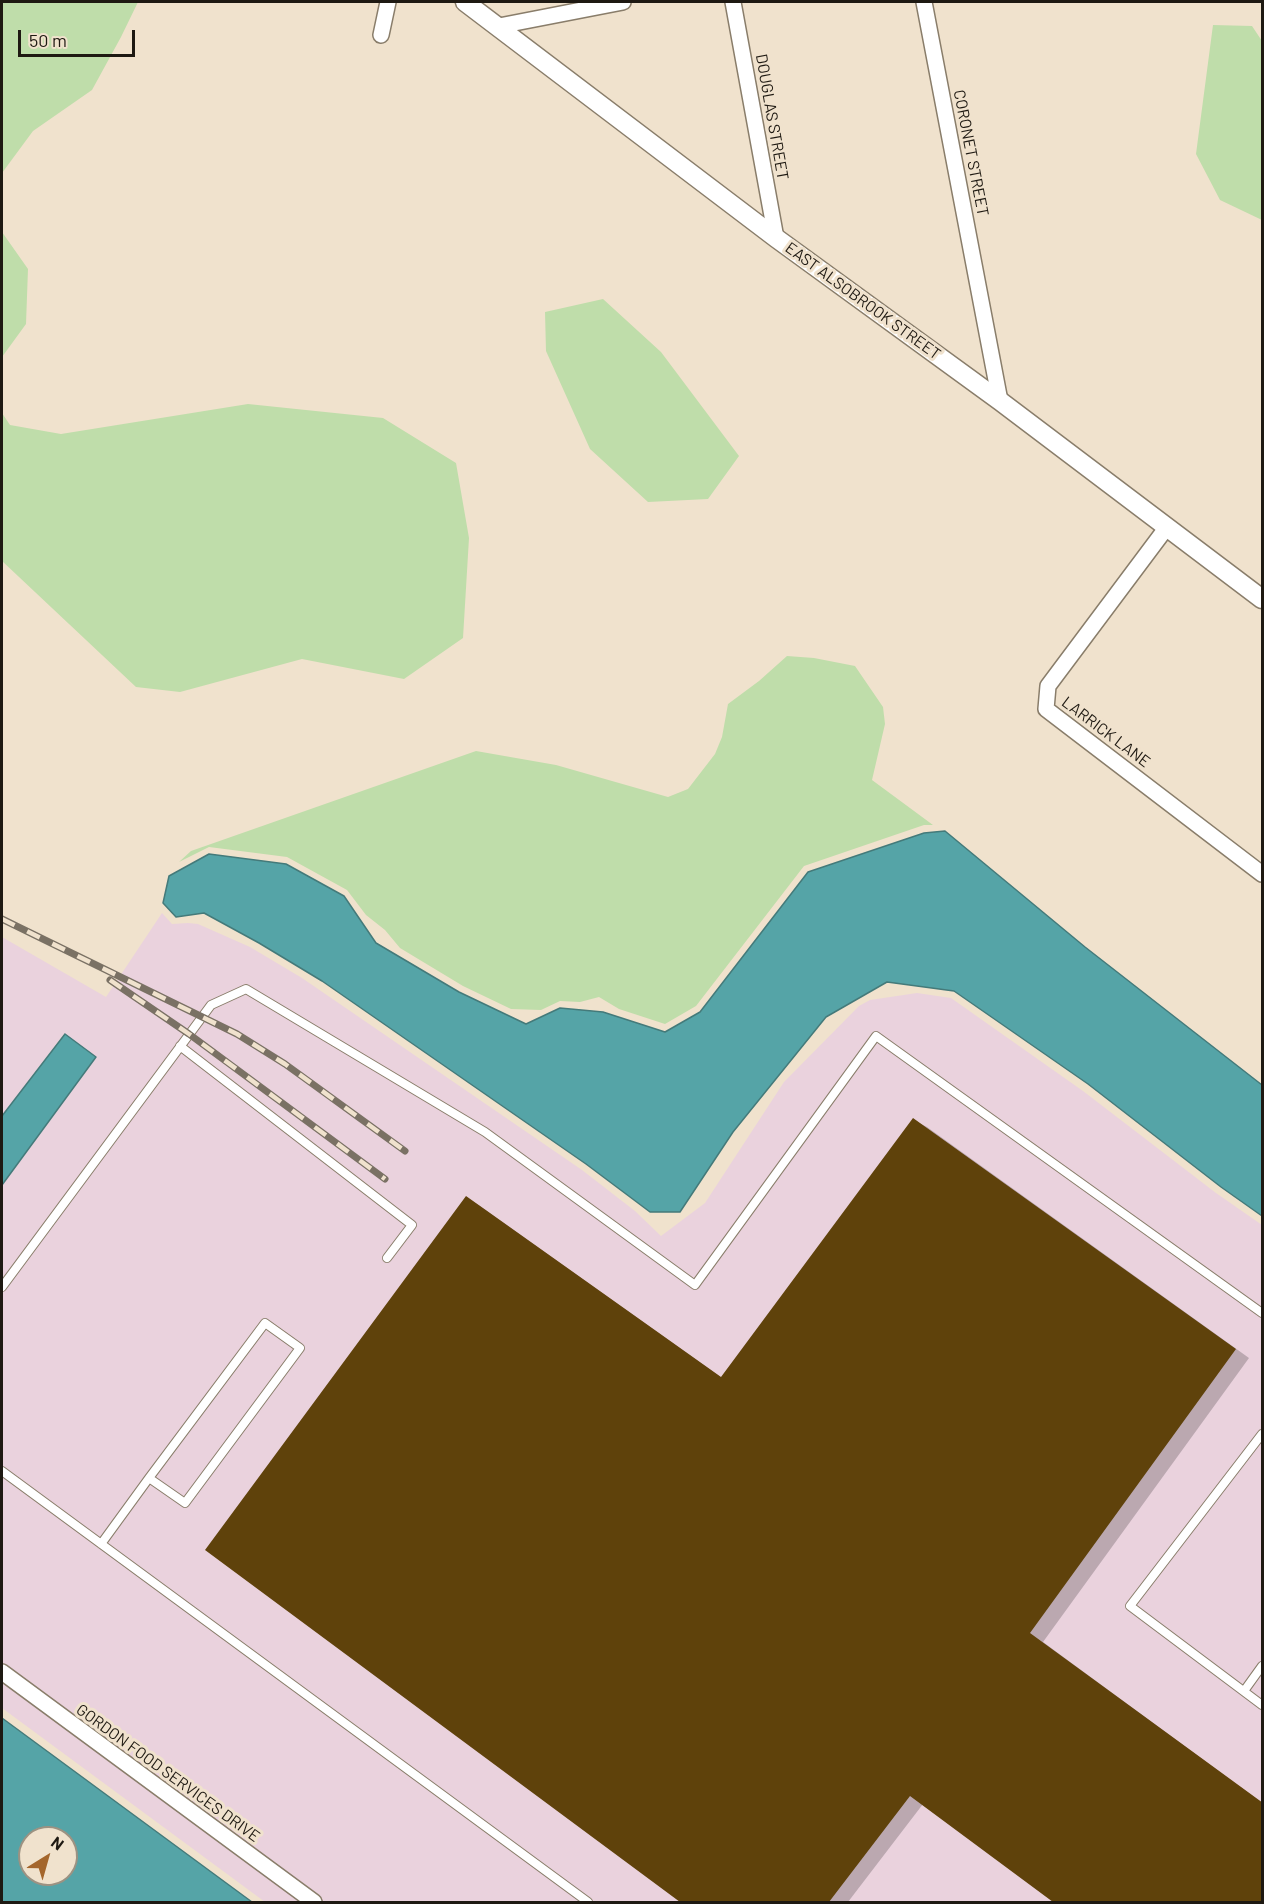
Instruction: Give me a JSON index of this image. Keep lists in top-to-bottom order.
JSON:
{
  "streets": {
    "street": [
      "DOUGLAS STREET",
      "CORONET STREET",
      "EAST ALSOBROOK STREET",
      "LARRICK LANE",
      "GORDON FOOD SERVICES DRIVE"
    ]
  },
  "crossings": [
    ["DOUGLAS STREET", "EAST ALSOBROOK STREET"],
    ["CORONET STREET", "EAST ALSOBROOK STREET"],
    ["EAST ALSOBROOK STREET", "LARRICK LANE"]
  ],
  "scale_bar": "50 m",
  "north": "top right"
}
